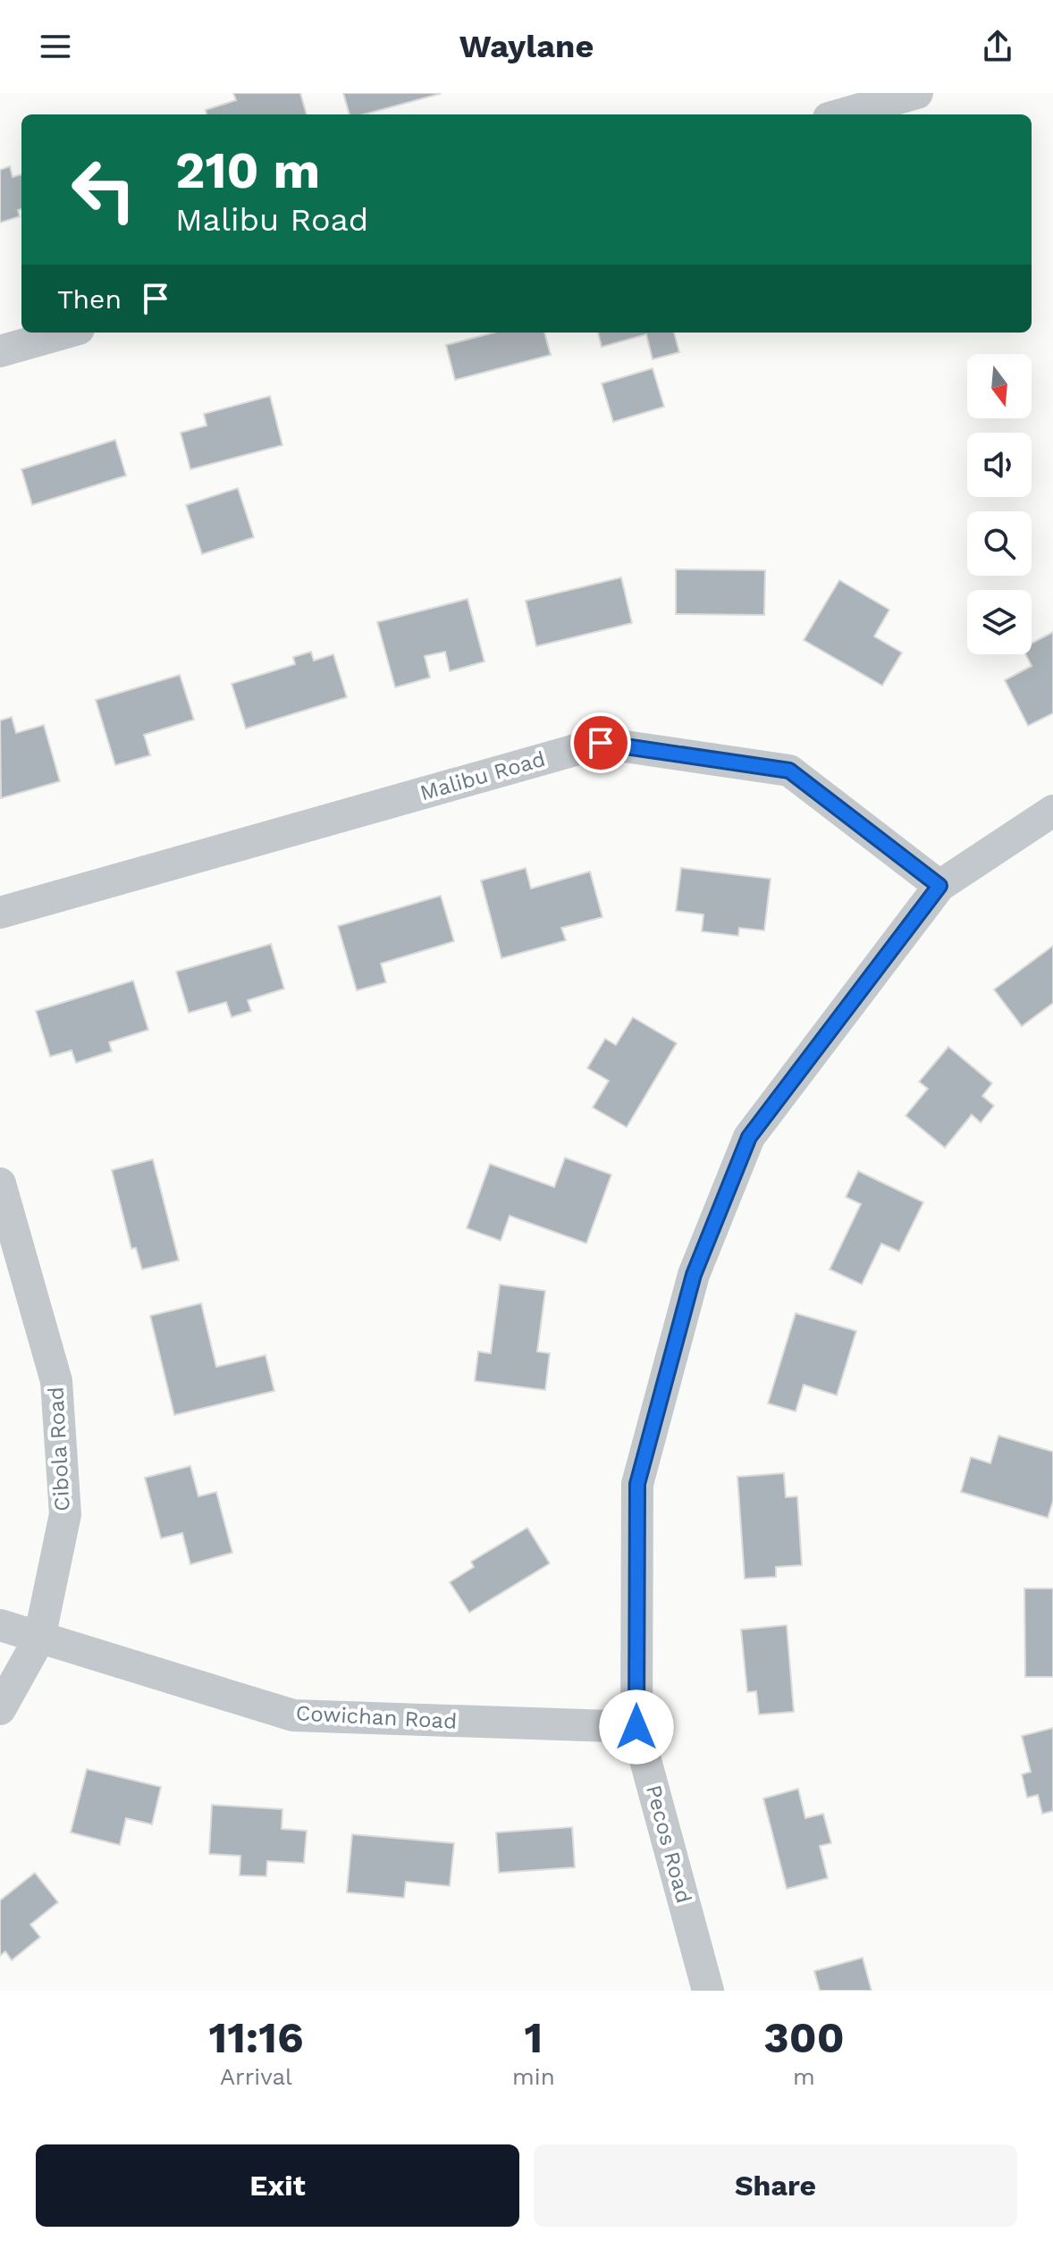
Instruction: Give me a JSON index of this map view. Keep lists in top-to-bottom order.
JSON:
{
  "streets": {
    "street": [
      "Malibu Road",
      "Cibola Road",
      "Cowichan Road",
      "Pecos Road"
    ]
  },
  "crossings": [
    ["Malibu Road", "Pecos Road"],
    ["Cibola Road", "Cowichan Road"],
    ["Cowichan Road", "Pecos Road"]
  ],
  "north": "bottom",
  "page": {
    "header": "Waylane",
    "turn": ["210 m", "Malibu Road"],
    "then": "Then",
    "eta": [
      "11:16",
      "Arrival",
      "1",
      "min",
      "300",
      "m"
    ],
    "buttons": ["Exit", "Share"]
  }
}
